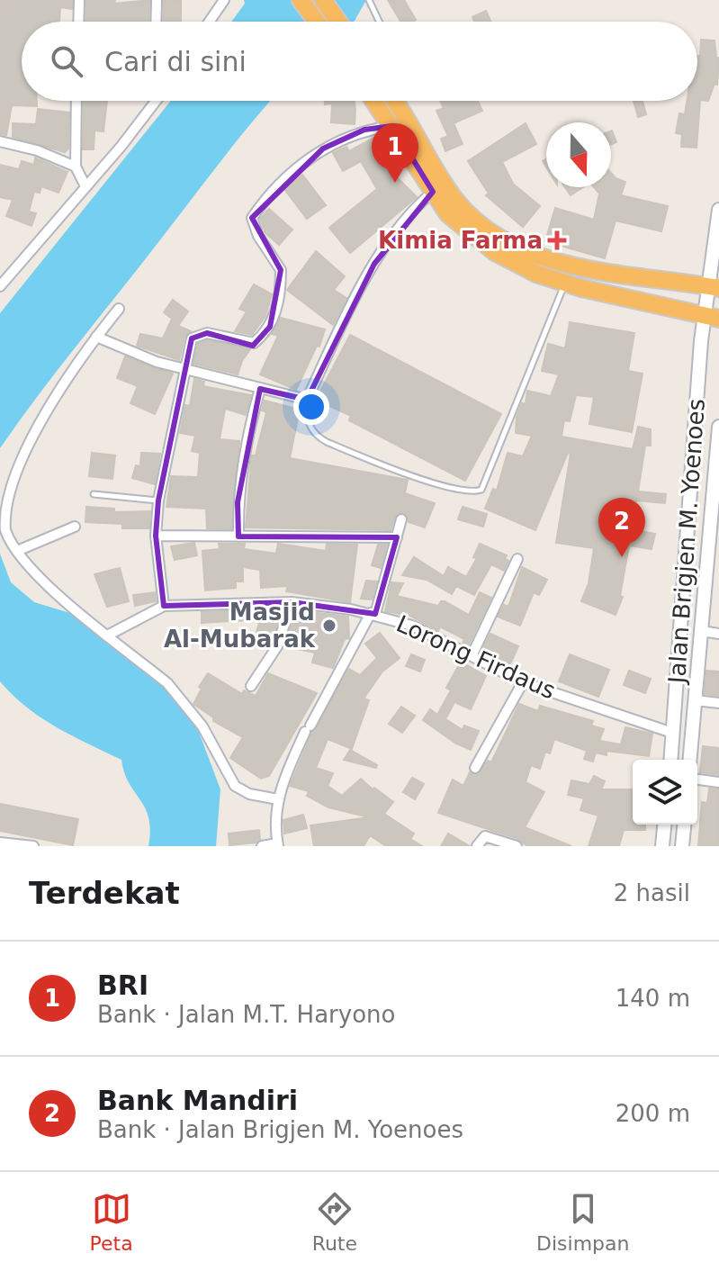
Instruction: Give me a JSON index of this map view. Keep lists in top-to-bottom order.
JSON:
{
  "streets": {
    "main road": ["Jalan Brigjen M. Yoenoes"],
    "street": ["Lorong Firdaus"]
  },
  "crossings": [
    ["Jalan Brigjen M. Yoenoes", "Lorong Firdaus"]
  ],
  "places": {
    "health": ["Kimia Farma"],
    "other": ["Masjid Al-Mubarak"]
  },
  "north": "bottom",
  "page": {
    "search": "Cari di sini",
    "pins": ["1", "2"],
    "heading": ["Terdekat", "2 hasil"],
    "list": [
      {
        "mark": "1",
        "name": "BRI",
        "note": "Bank · Jalan M.T. Haryono",
        "value": "140 m"
      },
      {
        "mark": "2",
        "name": "Bank Mandiri",
        "note": "Bank · Jalan Brigjen M. Yoenoes",
        "value": "200 m"
      }
    ],
    "nav": ["Peta", "Rute", "Disimpan"]
  }
}
